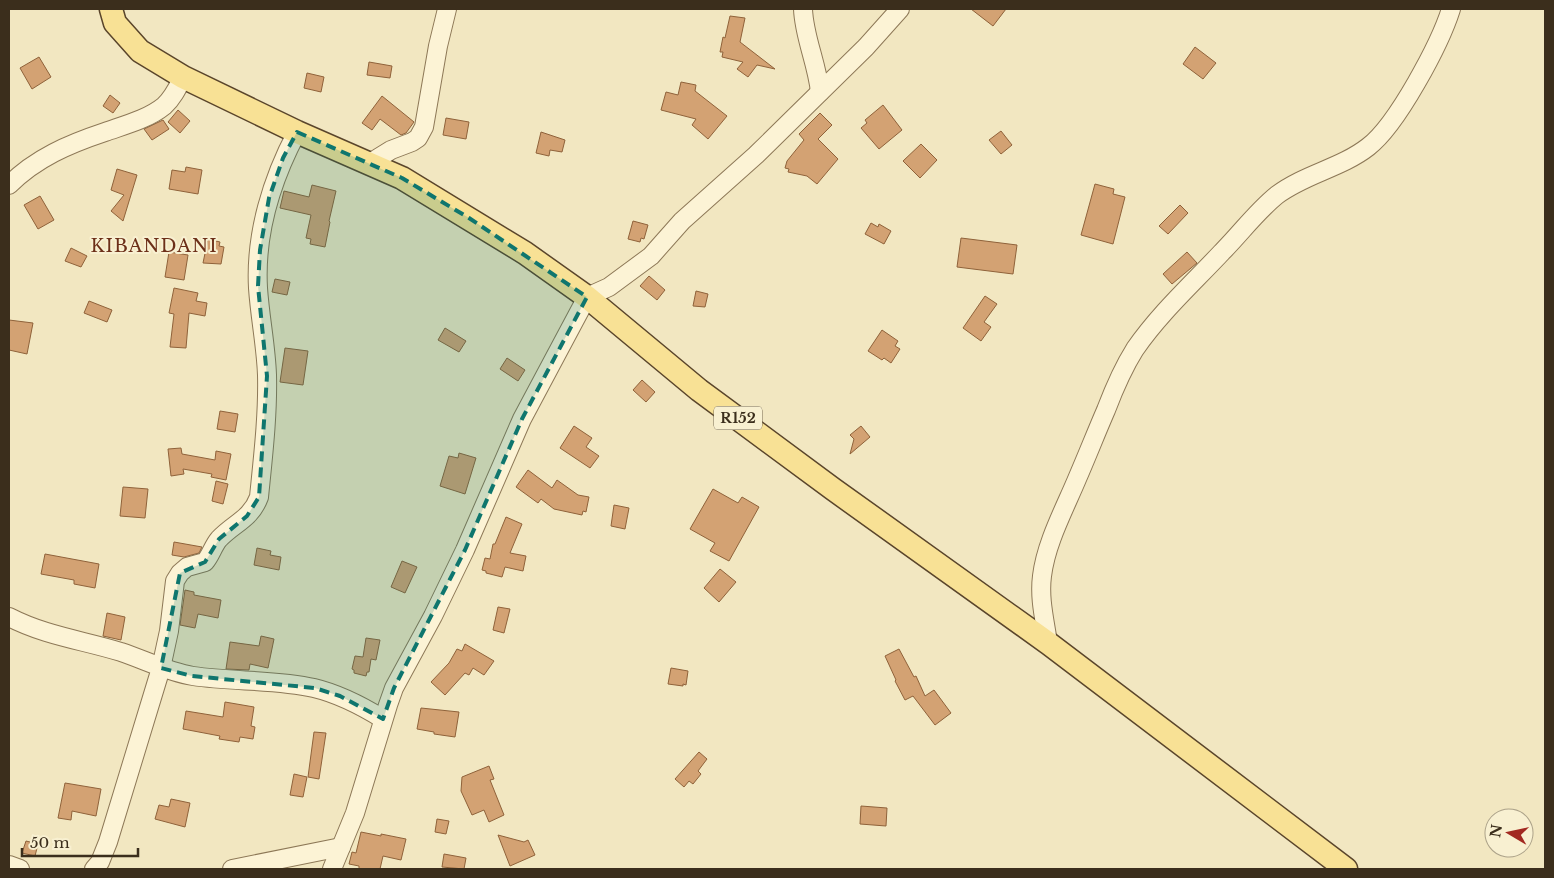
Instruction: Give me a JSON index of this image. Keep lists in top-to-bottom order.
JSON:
{
  "streets": {
    "main road": ["R152"]
  },
  "districts": ["KIBANDANI"],
  "scale_bar": "50 m",
  "north": "left"
}
